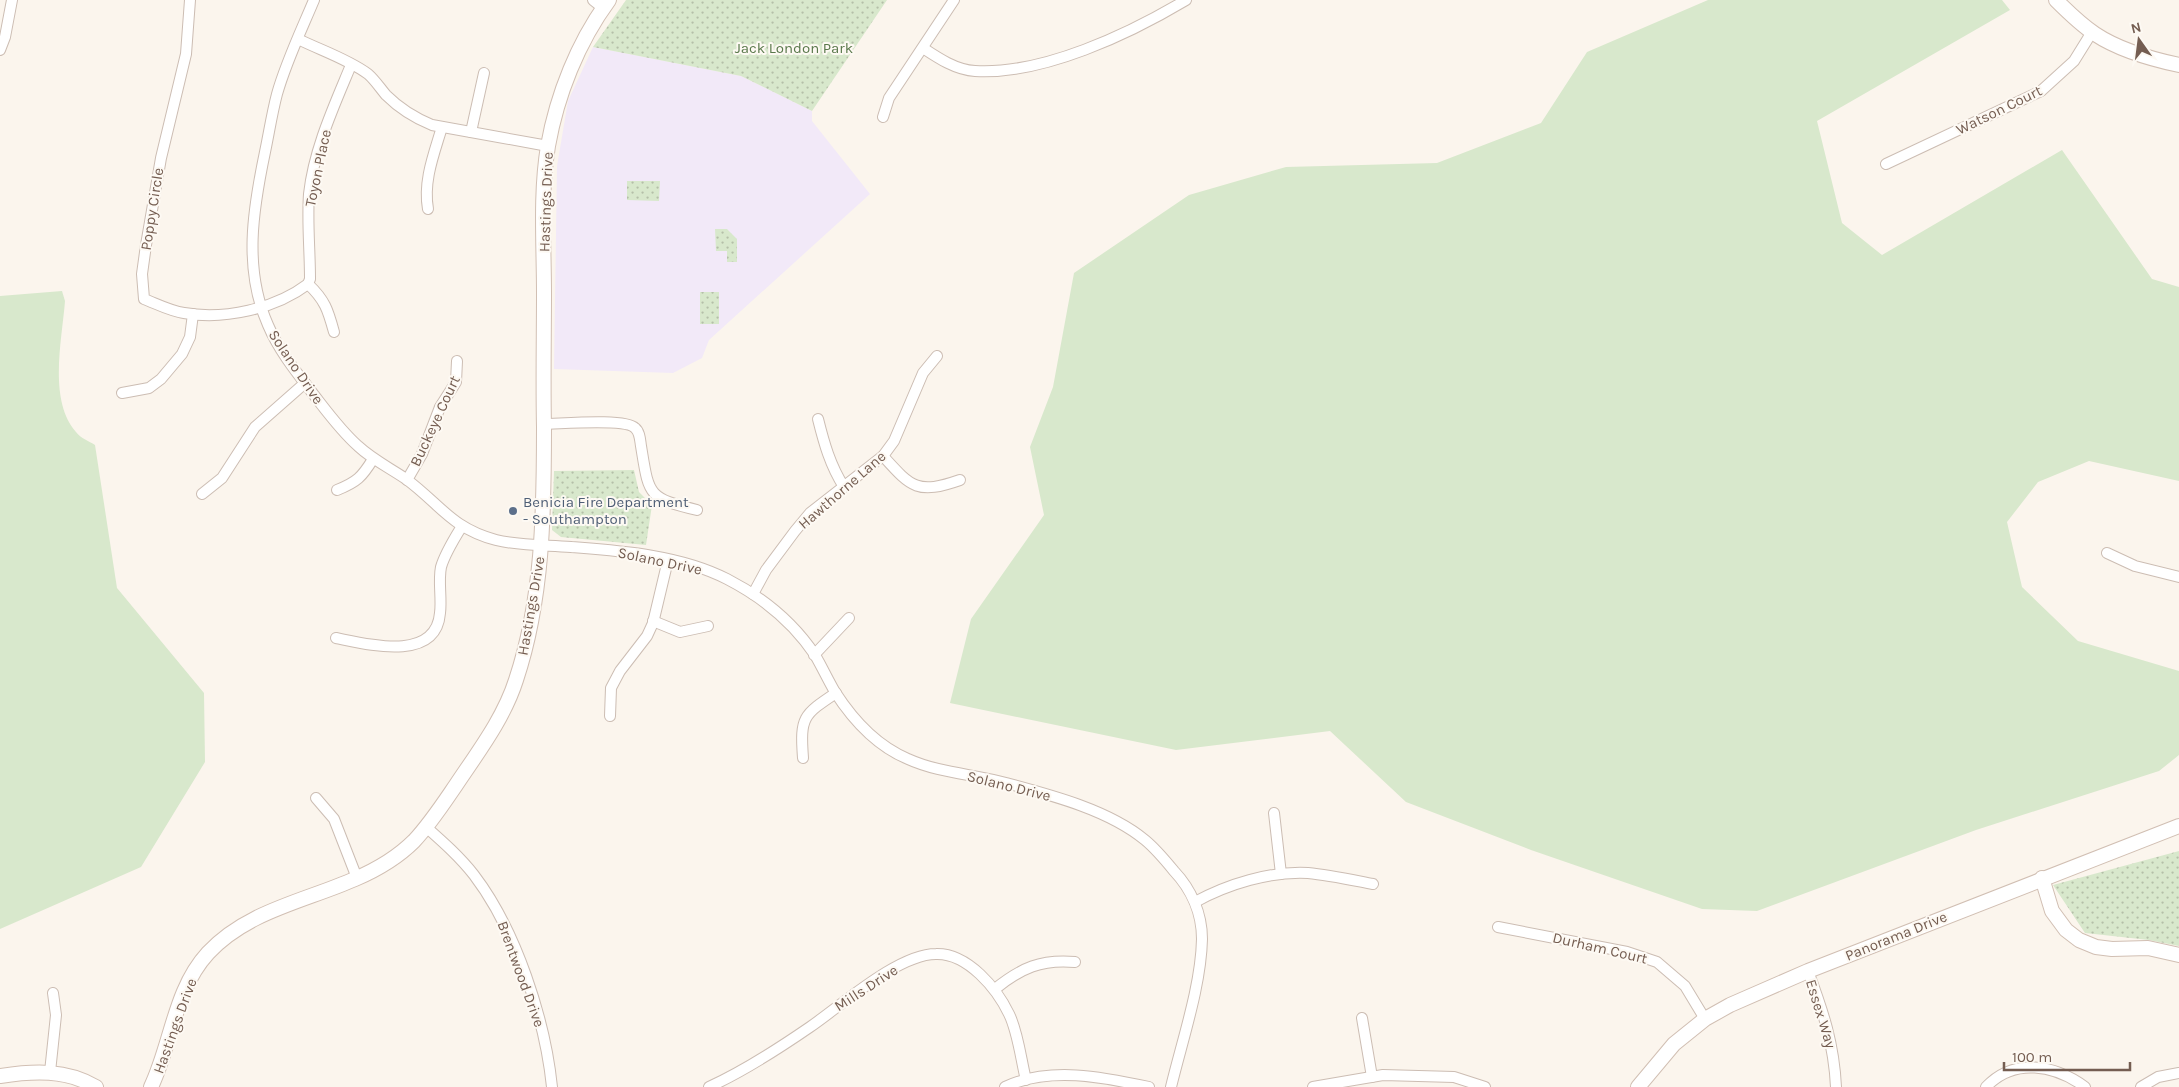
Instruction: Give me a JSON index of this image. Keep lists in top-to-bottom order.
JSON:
{
  "streets": {
    "street": [
      "Watson Court",
      "Toyon Place",
      "Hastings Drive",
      "Poppy Circle",
      "Solano Drive",
      "Buckeye Court",
      "Hawthorne Lane",
      "Panorama Drive",
      "Durham Court",
      "Brentwood Drive",
      "Mills Drive",
      "Essex Way"
    ]
  },
  "crossings": [
    ["Hastings Drive", "Solano Drive"],
    ["Hastings Drive", "Brentwood Drive"],
    ["Poppy Circle", "Solano Drive"],
    ["Solano Drive", "Buckeye Court"],
    ["Solano Drive", "Hawthorne Lane"],
    ["Panorama Drive", "Durham Court"],
    ["Panorama Drive", "Essex Way"]
  ],
  "parks": ["Jack London Park"],
  "places": ["Benicia Fire Department - Southampton"],
  "scale_bar": "100 m",
  "north": "top"
}
